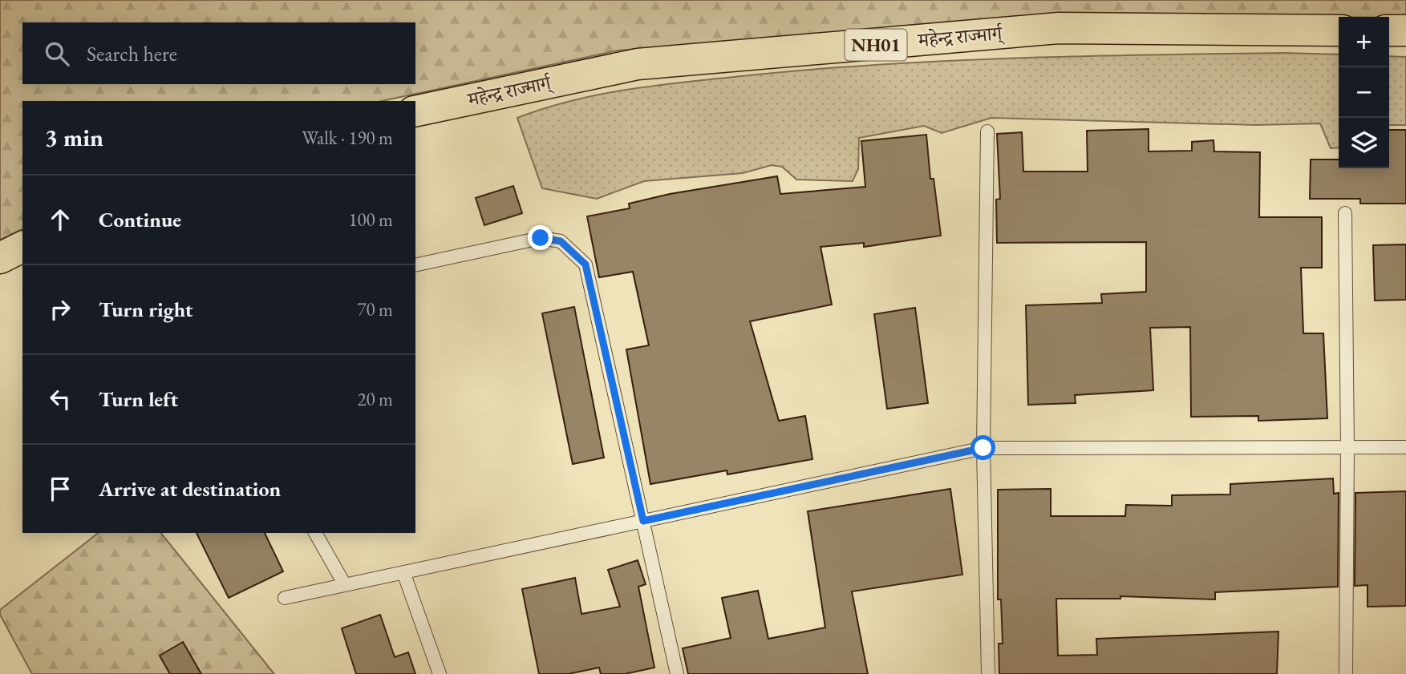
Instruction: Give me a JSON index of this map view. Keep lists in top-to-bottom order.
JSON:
{
  "streets": {
    "highway": ["महेन्द्र राज्मार्ग्", "NH01"]
  },
  "page": {
    "map_buttons": ["+", "−"],
    "search": "Search here",
    "heading": ["3 min", "Walk · 190 m"],
    "list": [
      ["Continue", "100 m"],
      ["Turn right", "70 m"],
      ["Turn left", "20 m"],
      "Arrive at destination"
    ]
  }
}
